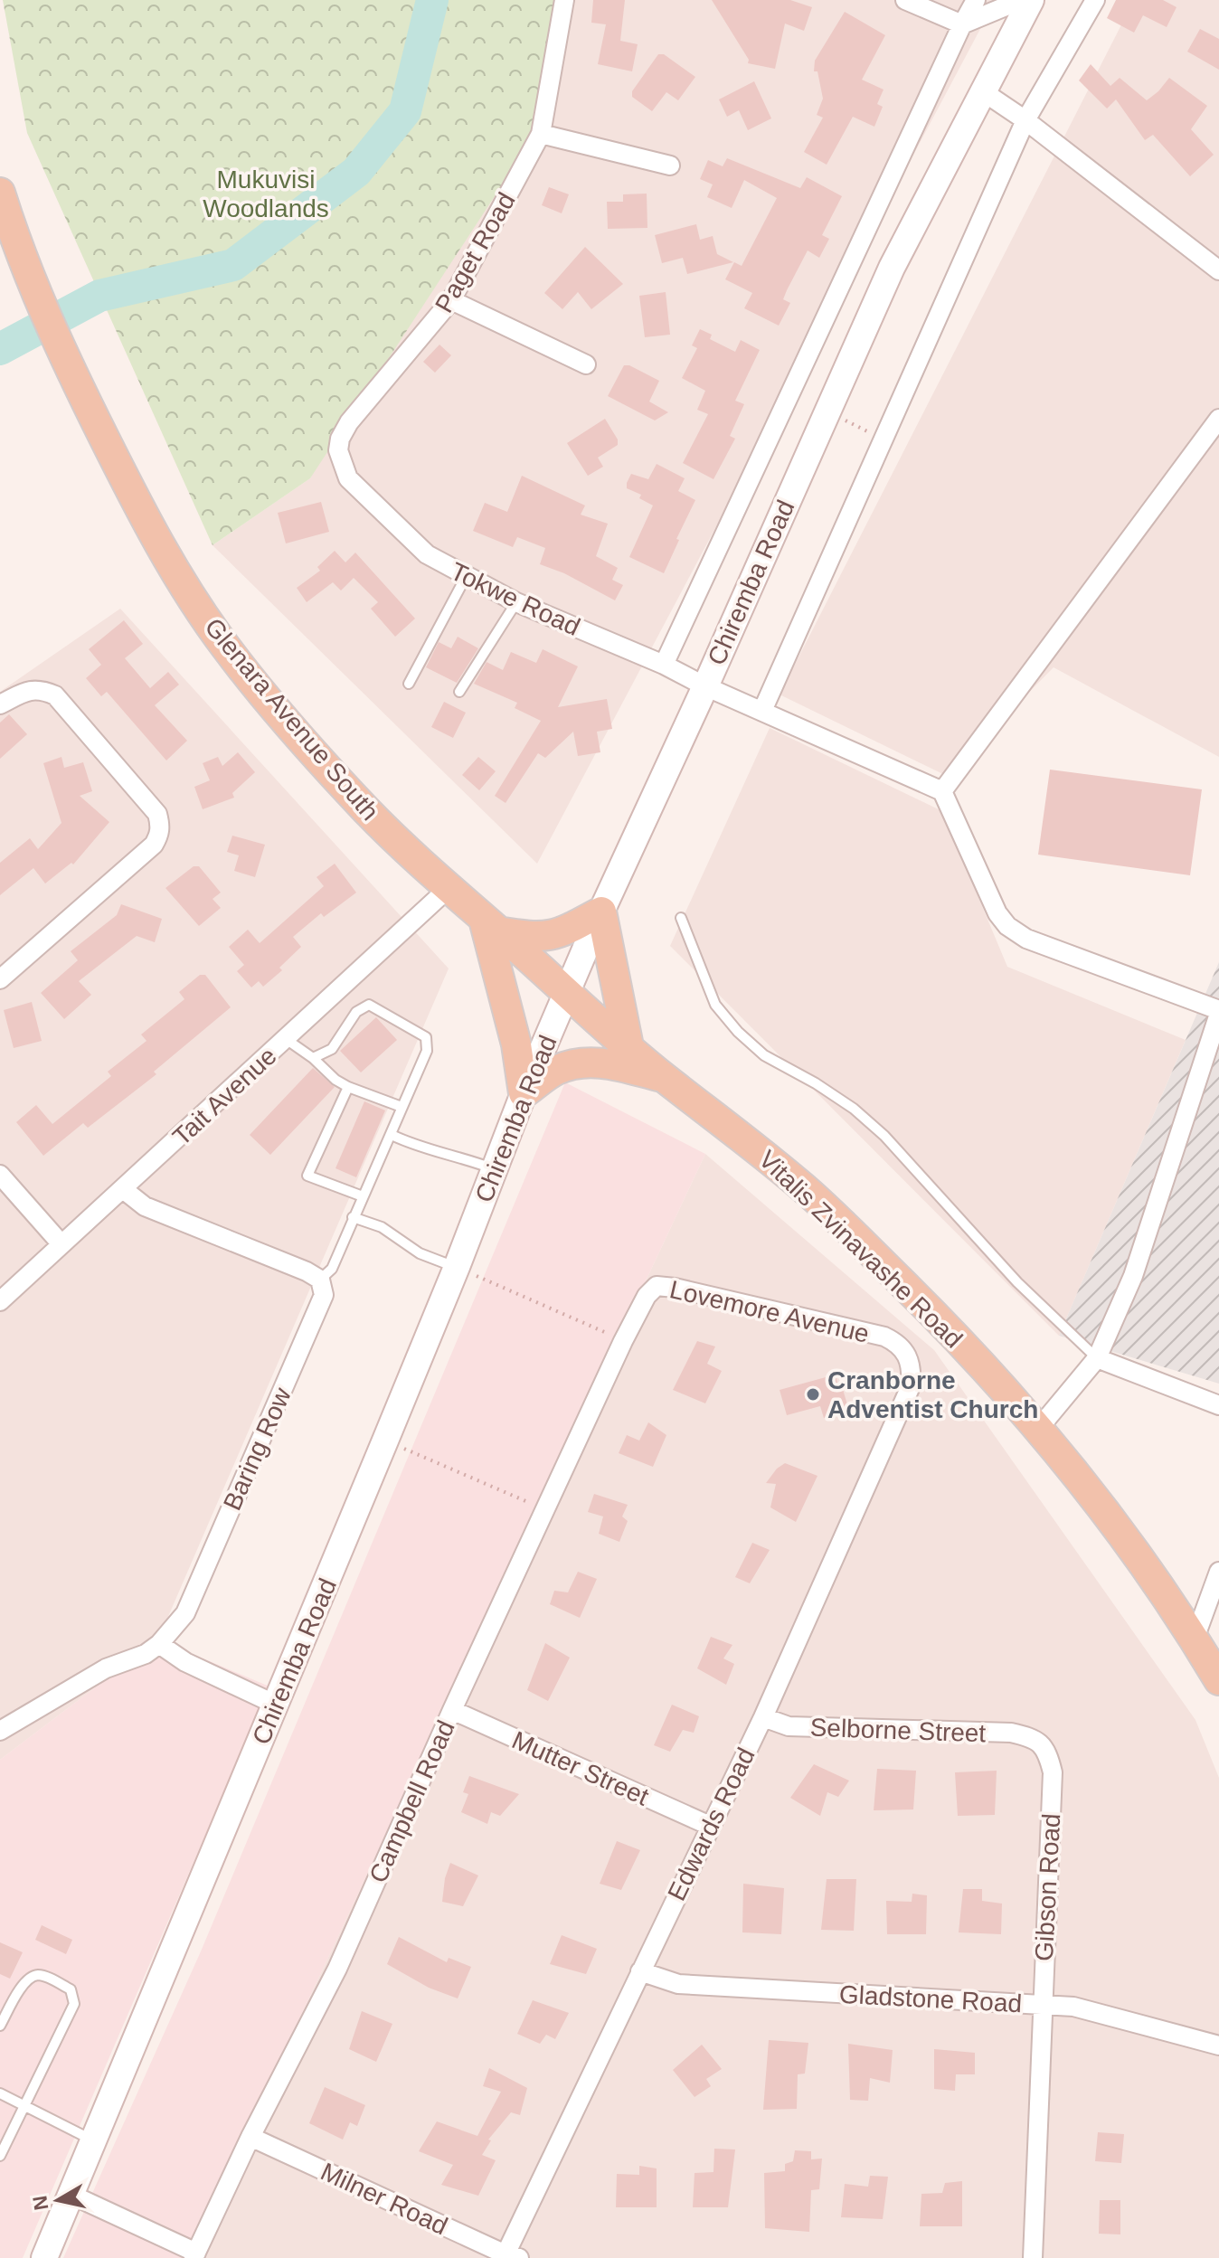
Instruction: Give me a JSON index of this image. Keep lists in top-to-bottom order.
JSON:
{
  "streets": {
    "main road": ["Chiremba Road", "Glenara Avenue South", "Vitalis Zvinavashe Road"],
    "street": [
      "Paget Road",
      "Tokwe Road",
      "Tait Avenue",
      "Lovemore Avenue",
      "Baring Row",
      "Selborne Street",
      "Mutter Street",
      "Campbell Road",
      "Edwards Road",
      "Gibson Road",
      "Gladstone Road",
      "Milner Road"
    ]
  },
  "crossings": [
    ["Paget Road", "Tokwe Road"],
    ["Chiremba Road", "Tokwe Road"],
    ["Chiremba Road", "Glenara Avenue South"],
    ["Chiremba Road", "Vitalis Zvinavashe Road"],
    ["Glenara Avenue South", "Tait Avenue"],
    ["Glenara Avenue South", "Vitalis Zvinavashe Road"],
    ["Lovemore Avenue", "Campbell Road"],
    ["Lovemore Avenue", "Edwards Road"],
    ["Selborne Street", "Edwards Road"],
    ["Selborne Street", "Gibson Road"],
    ["Mutter Street", "Campbell Road"],
    ["Mutter Street", "Edwards Road"],
    ["Campbell Road", "Milner Road"],
    ["Edwards Road", "Gladstone Road"],
    ["Edwards Road", "Milner Road"],
    ["Gibson Road", "Gladstone Road"]
  ],
  "parks": ["Mukuvisi Woodlands"],
  "places": ["Cranborne Adventist Church"],
  "north": "left"
}
